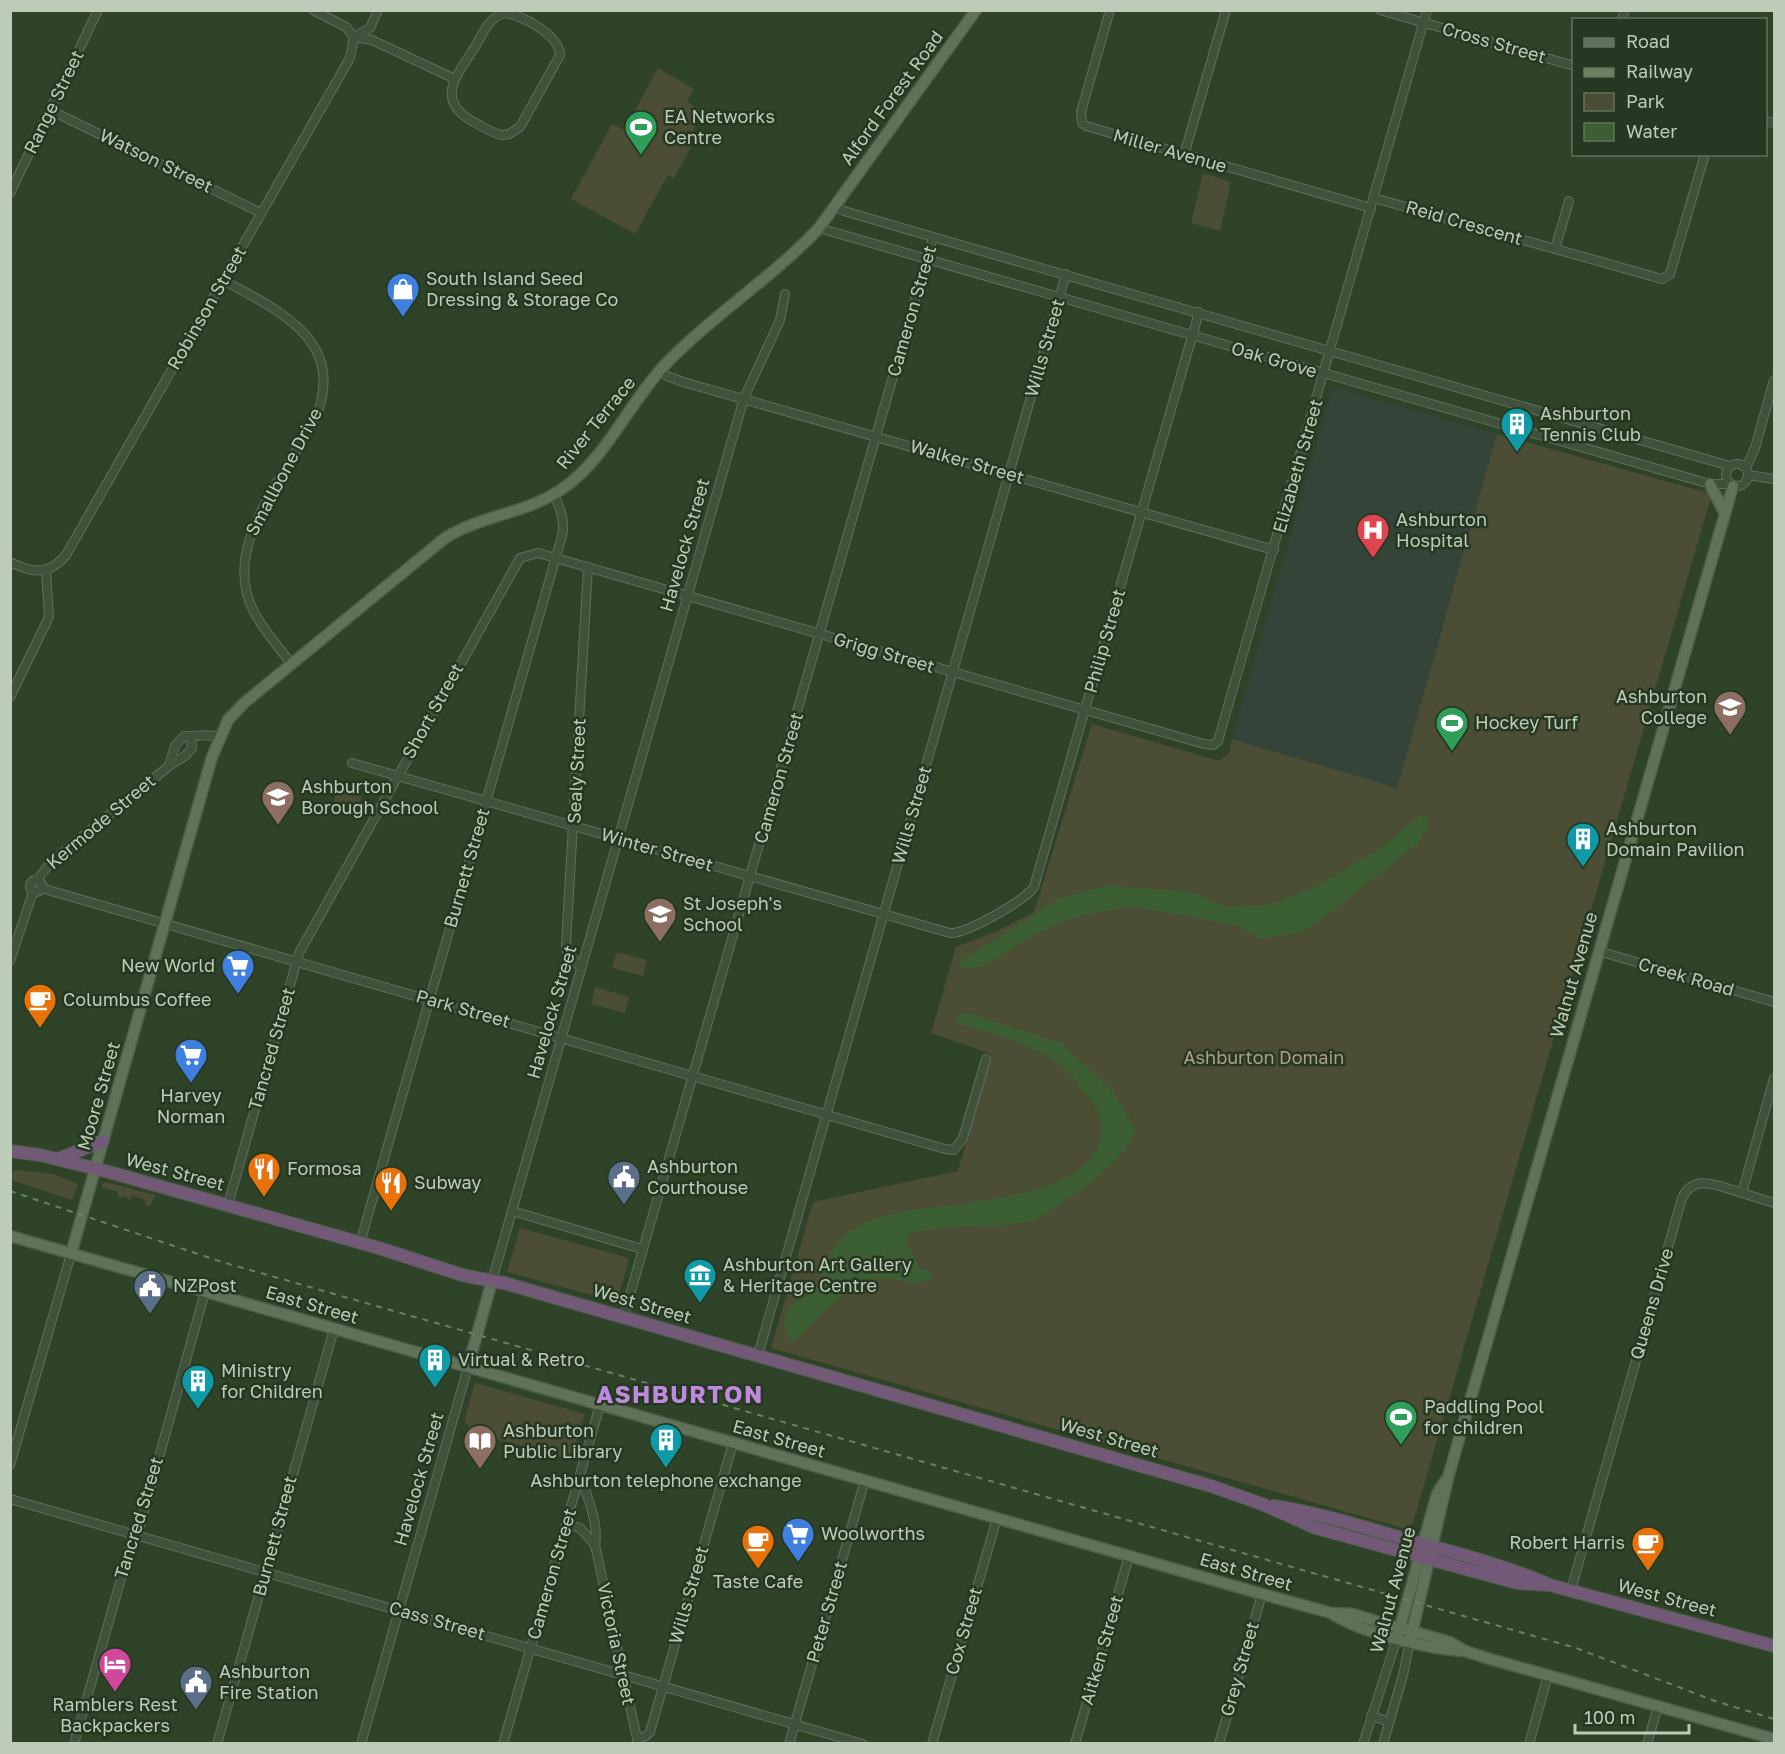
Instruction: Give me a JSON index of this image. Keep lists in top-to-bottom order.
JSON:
{
  "streets": {
    "highway": ["West Street"],
    "main road": [
      "Alford Forest Road",
      "River Terrace",
      "Havelock Street",
      "Walnut Avenue",
      "Moore Street",
      "East Street"
    ],
    "street": [
      "Cross Street",
      "Range Street",
      "Miller Avenue",
      "Watson Street",
      "Reid Crescent",
      "Robinson Street",
      "Cameron Street",
      "Wills Street",
      "Oak Grove",
      "Walker Street",
      "Elizabeth Street",
      "Smallbone Drive",
      "Philip Street",
      "Grigg Street",
      "Short Street",
      "Sealy Street",
      "Kermode Street",
      "Winter Street",
      "Burnett Street",
      "Creek Road",
      "Park Street",
      "Tancred Street",
      "Queens Drive",
      "Peter Street",
      "Cass Street",
      "Cox Street",
      "Victoria Street",
      "Aitken Street",
      "Grey Street"
    ]
  },
  "crossings": [
    ["Cross Street", "Elizabeth Street"],
    ["Alford Forest Road", "Oak Grove"],
    ["Alford Forest Road", "River Terrace"],
    ["Range Street", "Watson Street"],
    ["Miller Avenue", "Elizabeth Street"],
    ["Watson Street", "Robinson Street"],
    ["Reid Crescent", "Elizabeth Street"],
    ["Robinson Street", "Smallbone Drive"],
    ["Cameron Street", "Oak Grove"],
    ["Cameron Street", "Walker Street"],
    ["Cameron Street", "Grigg Street"],
    ["Cameron Street", "Winter Street"],
    ["Cameron Street", "Park Street"],
    ["Cameron Street", "West Street"],
    ["Cameron Street", "East Street"],
    ["Cameron Street", "Cass Street"],
    ["Cameron Street", "Victoria Street"],
    ["Wills Street", "Oak Grove"],
    ["Wills Street", "Walker Street"],
    ["Wills Street", "Grigg Street"],
    ["Wills Street", "Winter Street"],
    ["Wills Street", "Park Street"],
    ["Wills Street", "West Street"],
    ["Wills Street", "East Street"],
    ["Wills Street", "Cass Street"],
    ["Wills Street", "Victoria Street"],
    ["Oak Grove", "River Terrace"],
    ["Oak Grove", "Elizabeth Street"],
    ["Oak Grove", "Philip Street"],
    ["Oak Grove", "Walnut Avenue"],
    ["River Terrace", "Walker Street"],
    ["River Terrace", "Smallbone Drive"],
    ["River Terrace", "Burnett Street"],
    ["River Terrace", "Moore Street"],
    ["Walker Street", "Elizabeth Street"],
    ["Walker Street", "Havelock Street"],
    ["Walker Street", "Philip Street"],
    ["Elizabeth Street", "Grigg Street"],
    ["Havelock Street", "Grigg Street"],
    ["Havelock Street", "Sealy Street"],
    ["Havelock Street", "Winter Street"],
    ["Havelock Street", "Park Street"],
    ["Havelock Street", "West Street"],
    ["Havelock Street", "East Street"],
    ["Havelock Street", "Cass Street"],
    ["Philip Street", "Grigg Street"],
    ["Philip Street", "Winter Street"],
    ["Grigg Street", "Short Street"],
    ["Grigg Street", "Sealy Street"],
    ["Grigg Street", "Burnett Street"],
    ["Short Street", "Winter Street"],
    ["Short Street", "Burnett Street"],
    ["Short Street", "Park Street"],
    ["Short Street", "Tancred Street"],
    ["Sealy Street", "Winter Street"],
    ["Kermode Street", "Park Street"],
    ["Winter Street", "Burnett Street"],
    ["Burnett Street", "Park Street"],
    ["Burnett Street", "West Street"],
    ["Burnett Street", "East Street"],
    ["Burnett Street", "Cass Street"],
    ["Walnut Avenue", "Creek Road"],
    ["Walnut Avenue", "West Street"],
    ["Walnut Avenue", "East Street"],
    ["Park Street", "Tancred Street"],
    ["Park Street", "Moore Street"],
    ["Tancred Street", "West Street"],
    ["Tancred Street", "East Street"],
    ["Tancred Street", "Cass Street"],
    ["Moore Street", "West Street"],
    ["Moore Street", "East Street"],
    ["West Street", "Queens Drive"],
    ["East Street", "Peter Street"],
    ["East Street", "Cox Street"],
    ["East Street", "Aitken Street"],
    ["East Street", "Grey Street"],
    ["Peter Street", "Cass Street"],
    ["Cass Street", "Victoria Street"]
  ],
  "districts": ["ASHBURTON"],
  "parks": ["Ashburton Domain"],
  "places": {
    "sports": ["EA Networks Centre", "Hockey Turf", "Paddling Pool for children"],
    "shop": ["South Island Seed Dressing & Storage Co"],
    "building": [
      "Ashburton Tennis Club",
      "Ashburton Domain Pavilion",
      "Virtual & Retro",
      "Ministry for Children",
      "Ashburton telephone exchange"
    ],
    "hospital": ["Ashburton Hospital"],
    "school or university": ["Ashburton College", "Ashburton Borough School", "St Joseph's School"],
    "supermarket": ["New World", "Harvey Norman", "Woolworths"],
    "cafe": ["Columbus Coffee", "Taste Cafe", "Robert Harris"],
    "restaurant": ["Formosa", "Subway"],
    "public building": ["Ashburton Courthouse", "NZPost", "Ashburton Fire Station"],
    "museum": ["Ashburton Art Gallery & Heritage Centre"],
    "library": ["Ashburton Public Library"],
    "hotel": ["Ramblers Rest Backpackers"]
  },
  "legend": [
    "Road",
    "Railway",
    "Park",
    "Water"
  ],
  "scale_bar": "100 m"
}
